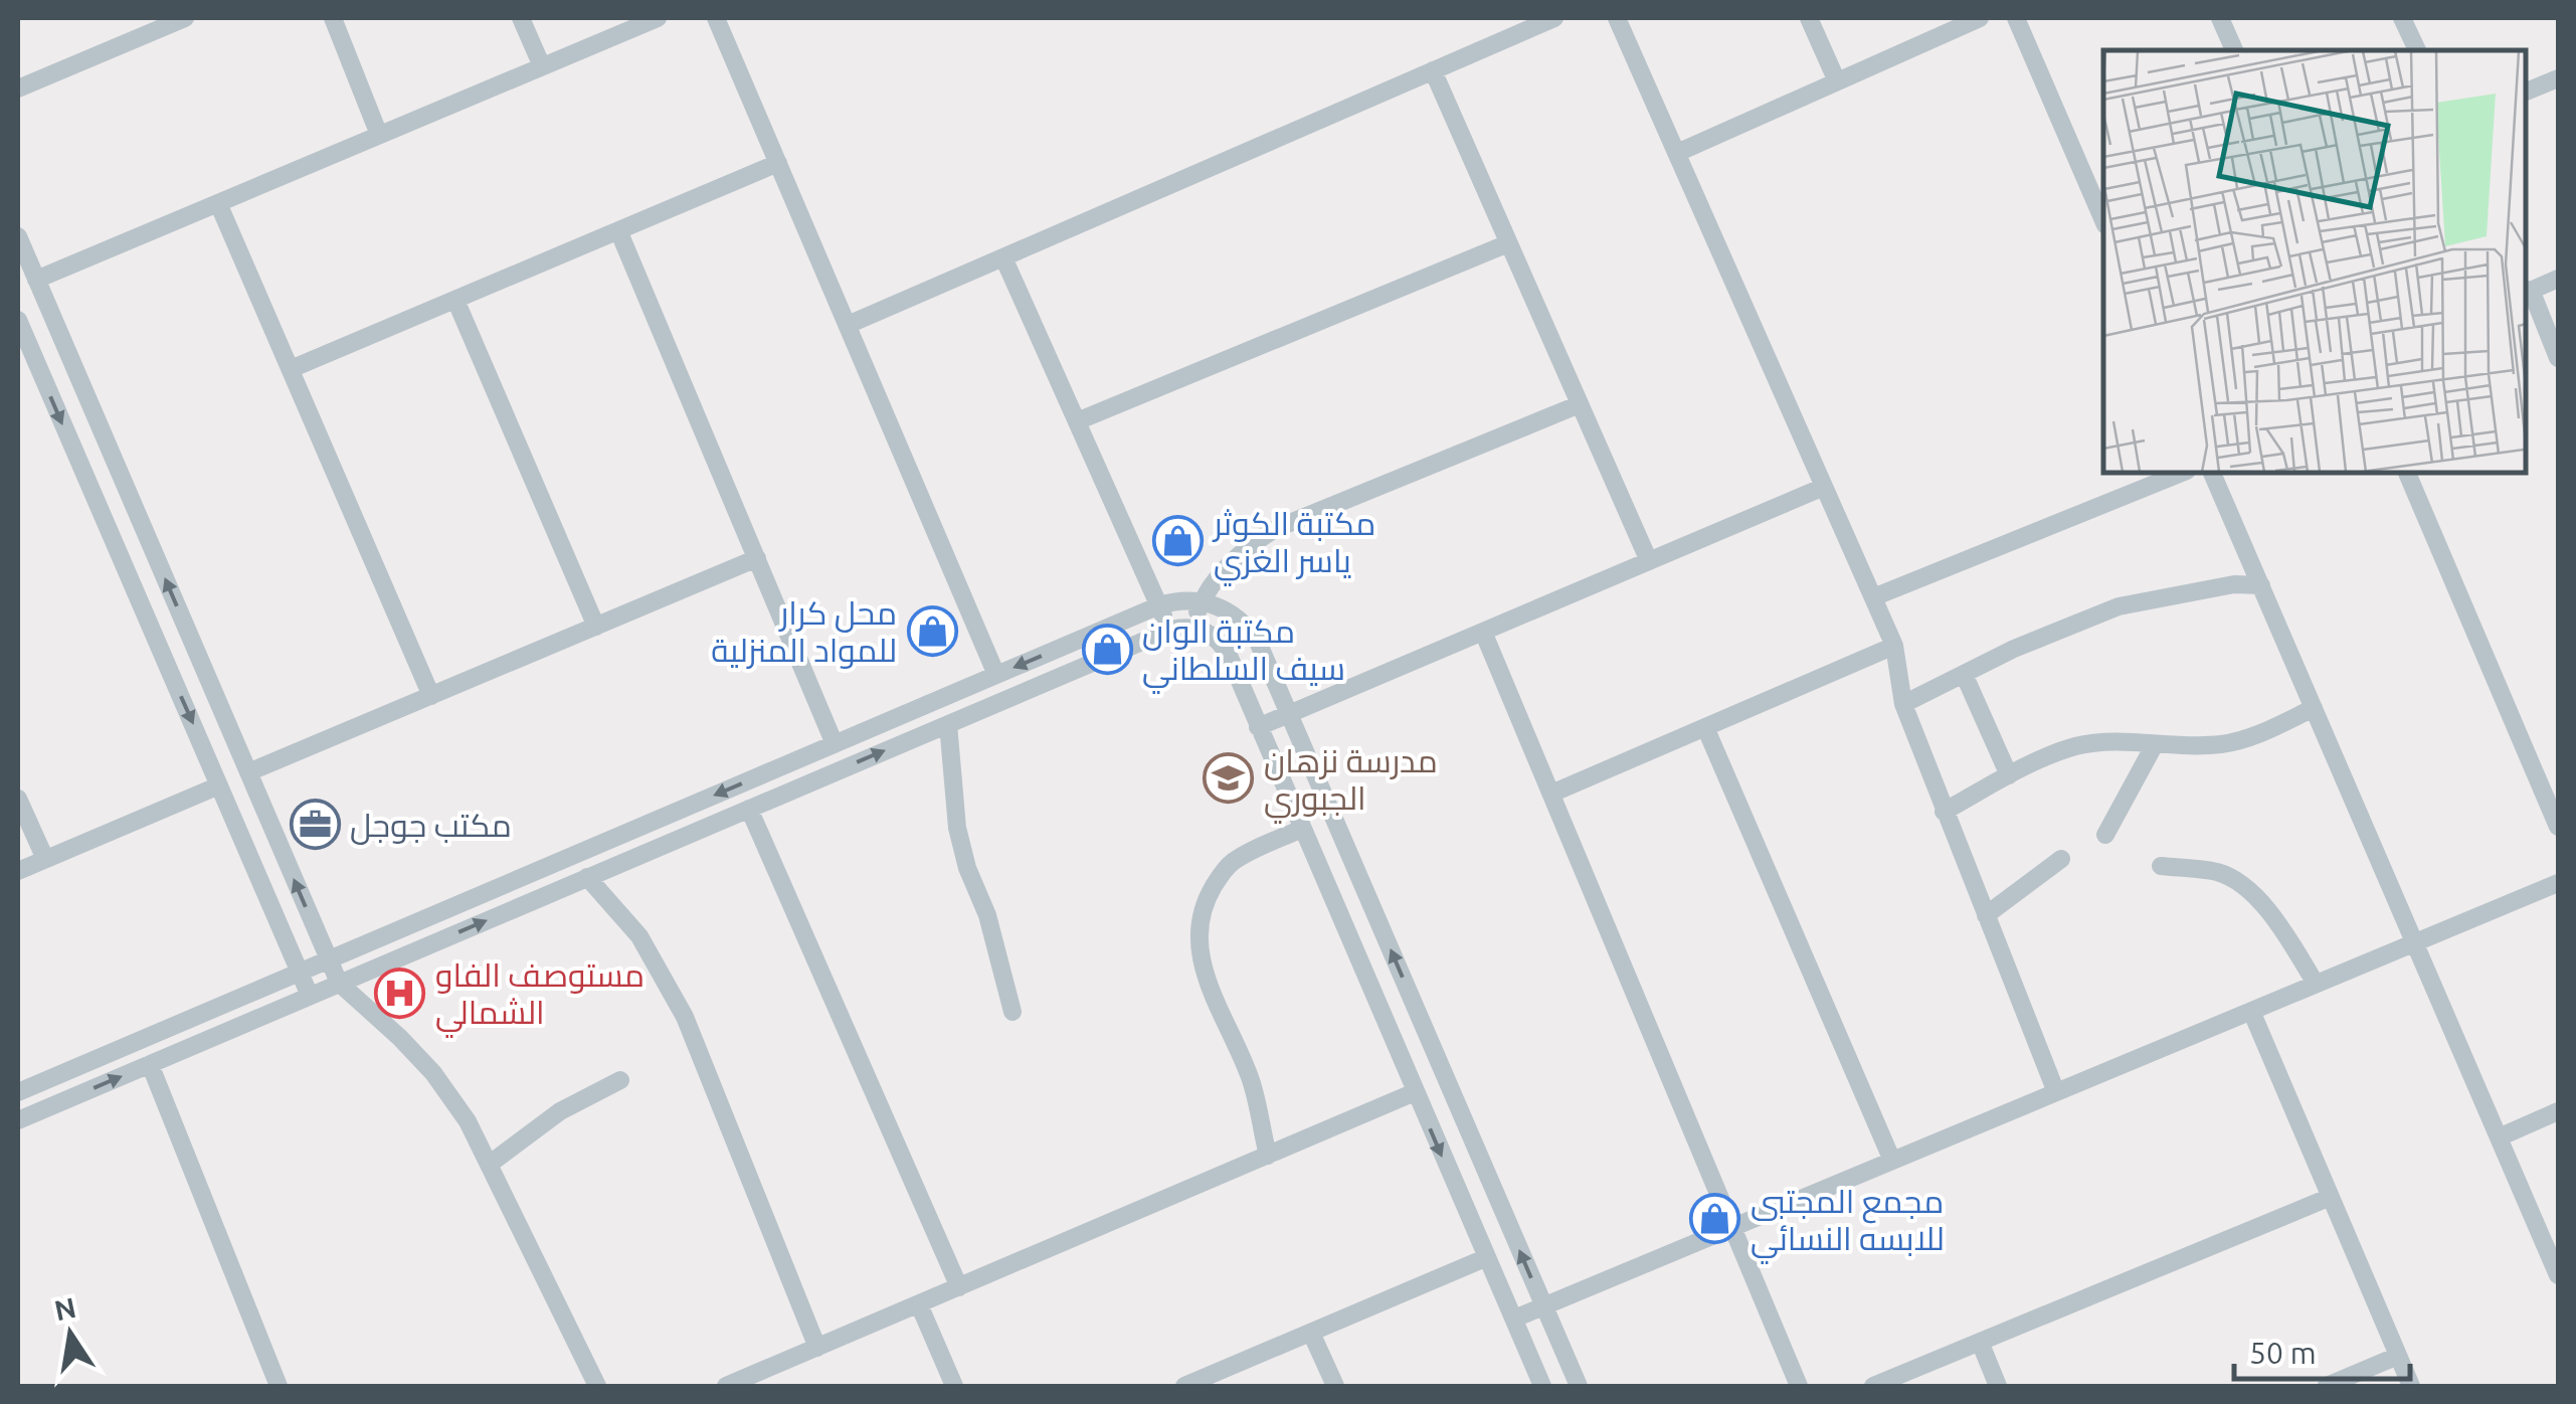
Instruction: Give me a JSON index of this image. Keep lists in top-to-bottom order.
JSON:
{
  "places": {
    "shop": [
      "مكتبة الكوثر ياسر الغزي",
      "محل كرار للمواد المنزلية",
      "مكتبة الوان سيف السلطاني",
      "مجمع المجتبى للابسه النسائي"
    ],
    "school or university": ["مدرسة نزهان الجبوري"],
    "office": ["مكتب جوجل"],
    "hospital": ["مستوصف الفاو الشمالي"]
  },
  "scale_bar": "50 m",
  "north": "top"
}
